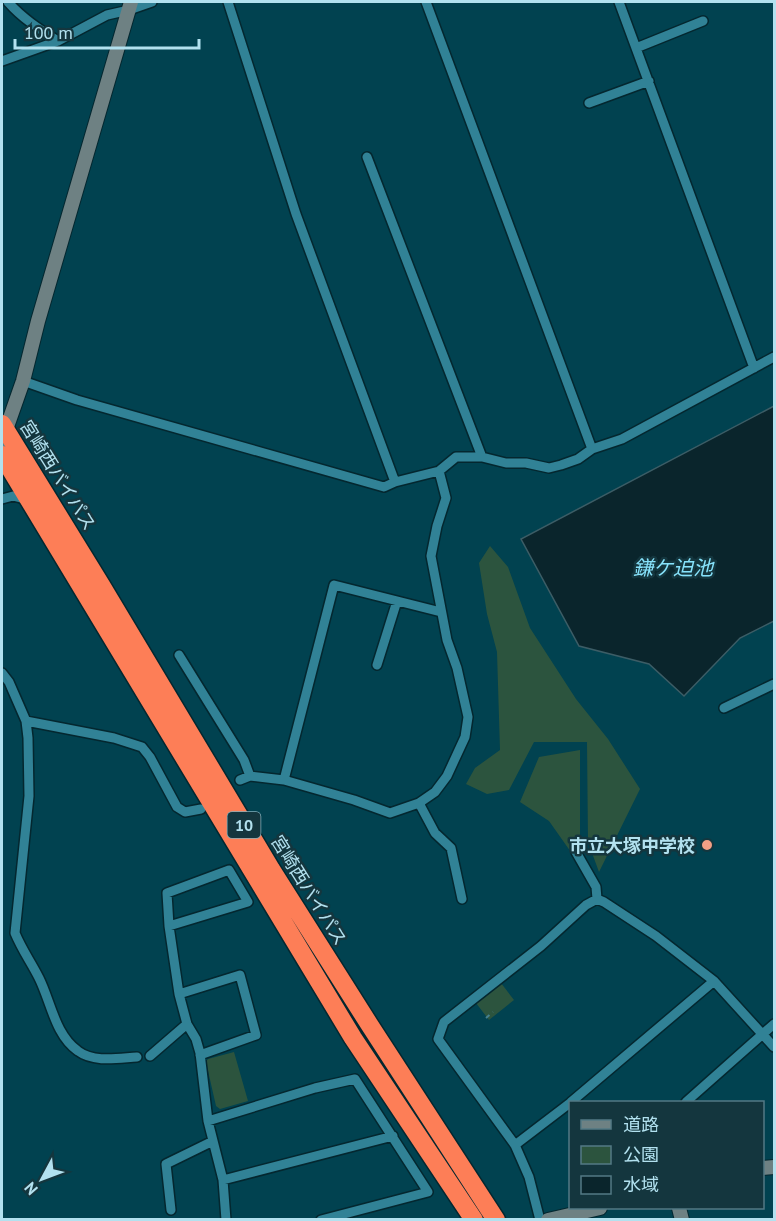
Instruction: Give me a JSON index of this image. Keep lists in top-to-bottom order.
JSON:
{
  "streets": {
    "highway": ["宮崎西バイパス", "10"]
  },
  "water": ["鎌ケ迫池"],
  "places": ["市立大塚中学校"],
  "legend": ["道路", "公園", "水域"],
  "scale_bar": "100 m",
  "north": "bottom left"
}
